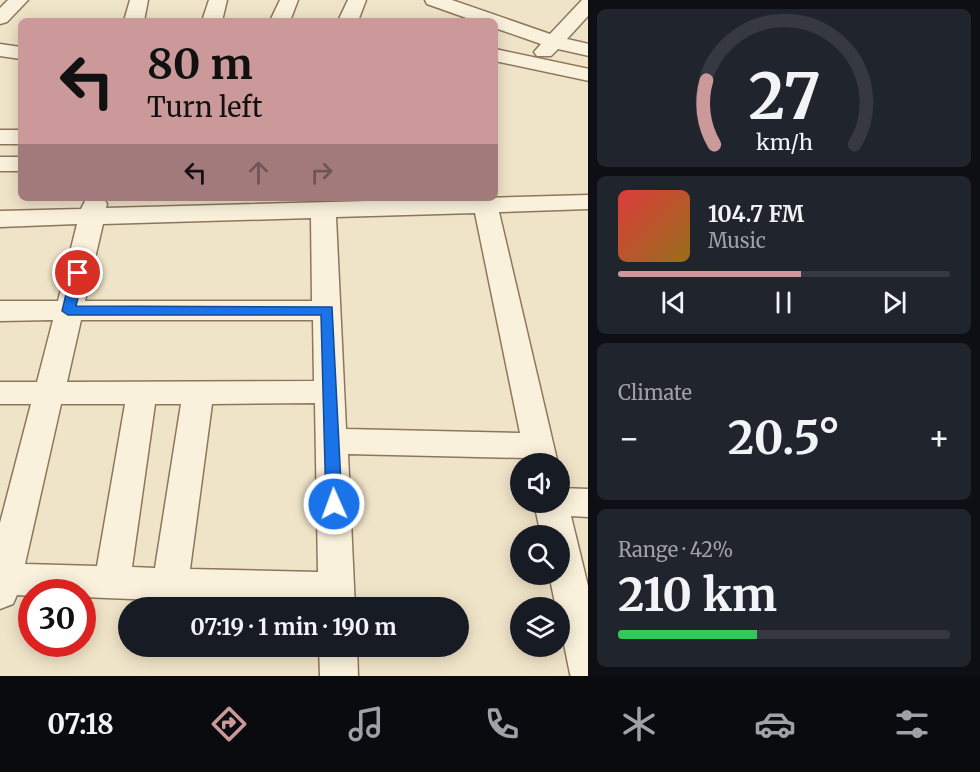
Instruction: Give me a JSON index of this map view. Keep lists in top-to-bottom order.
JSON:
{
  "page": {
    "turn": ["80 m", "Turn left"],
    "song": ["104.7 FM", "Music"],
    "tile": [
      "Climate",
      ["Range · 42%", "210 km"]
    ],
    "heat": ["−", "20.5°", "+"],
    "limit": "30",
    "trip": "07:19 · 1 min · 190 m",
    "tabs": "07:18",
    "gauge": ["27", "km/h"]
  }
}
